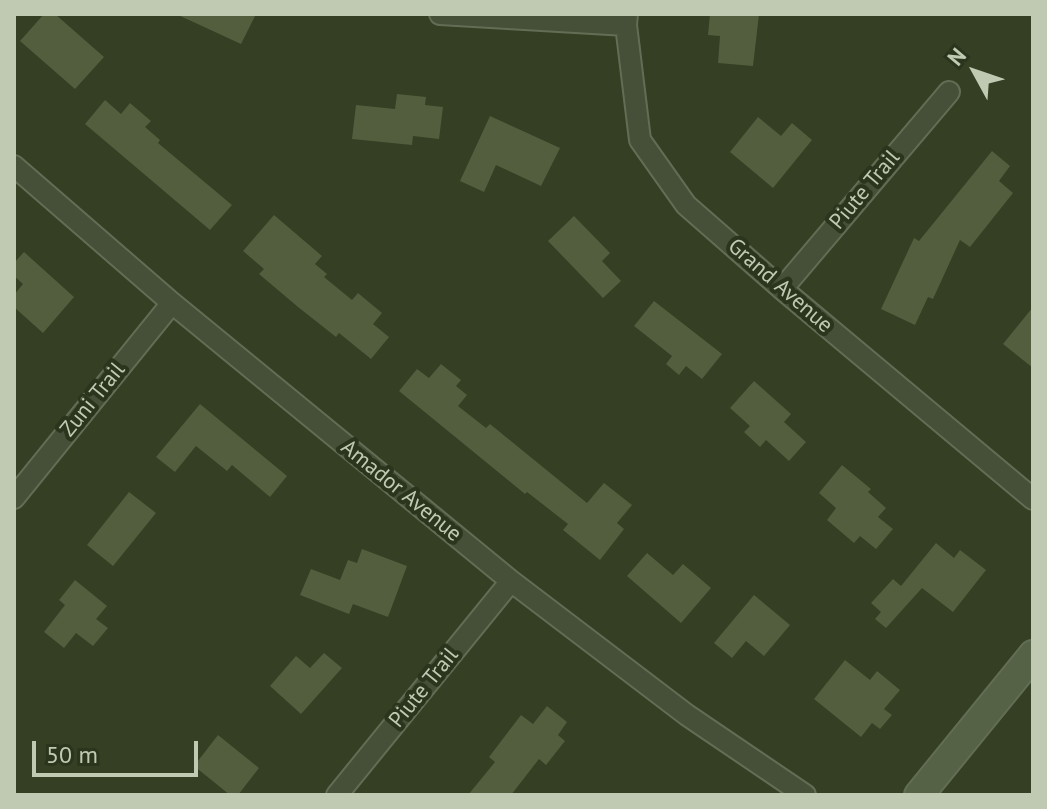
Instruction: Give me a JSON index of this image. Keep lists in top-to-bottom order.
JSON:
{
  "streets": {
    "street": [
      "Piute Trail",
      "Grand Avenue",
      "Zuni Trail",
      "Amador Avenue"
    ]
  },
  "crossings": [
    ["Piute Trail", "Grand Avenue"],
    ["Piute Trail", "Amador Avenue"],
    ["Zuni Trail", "Amador Avenue"]
  ],
  "scale_bar": "50 m",
  "north": "top left"
}
